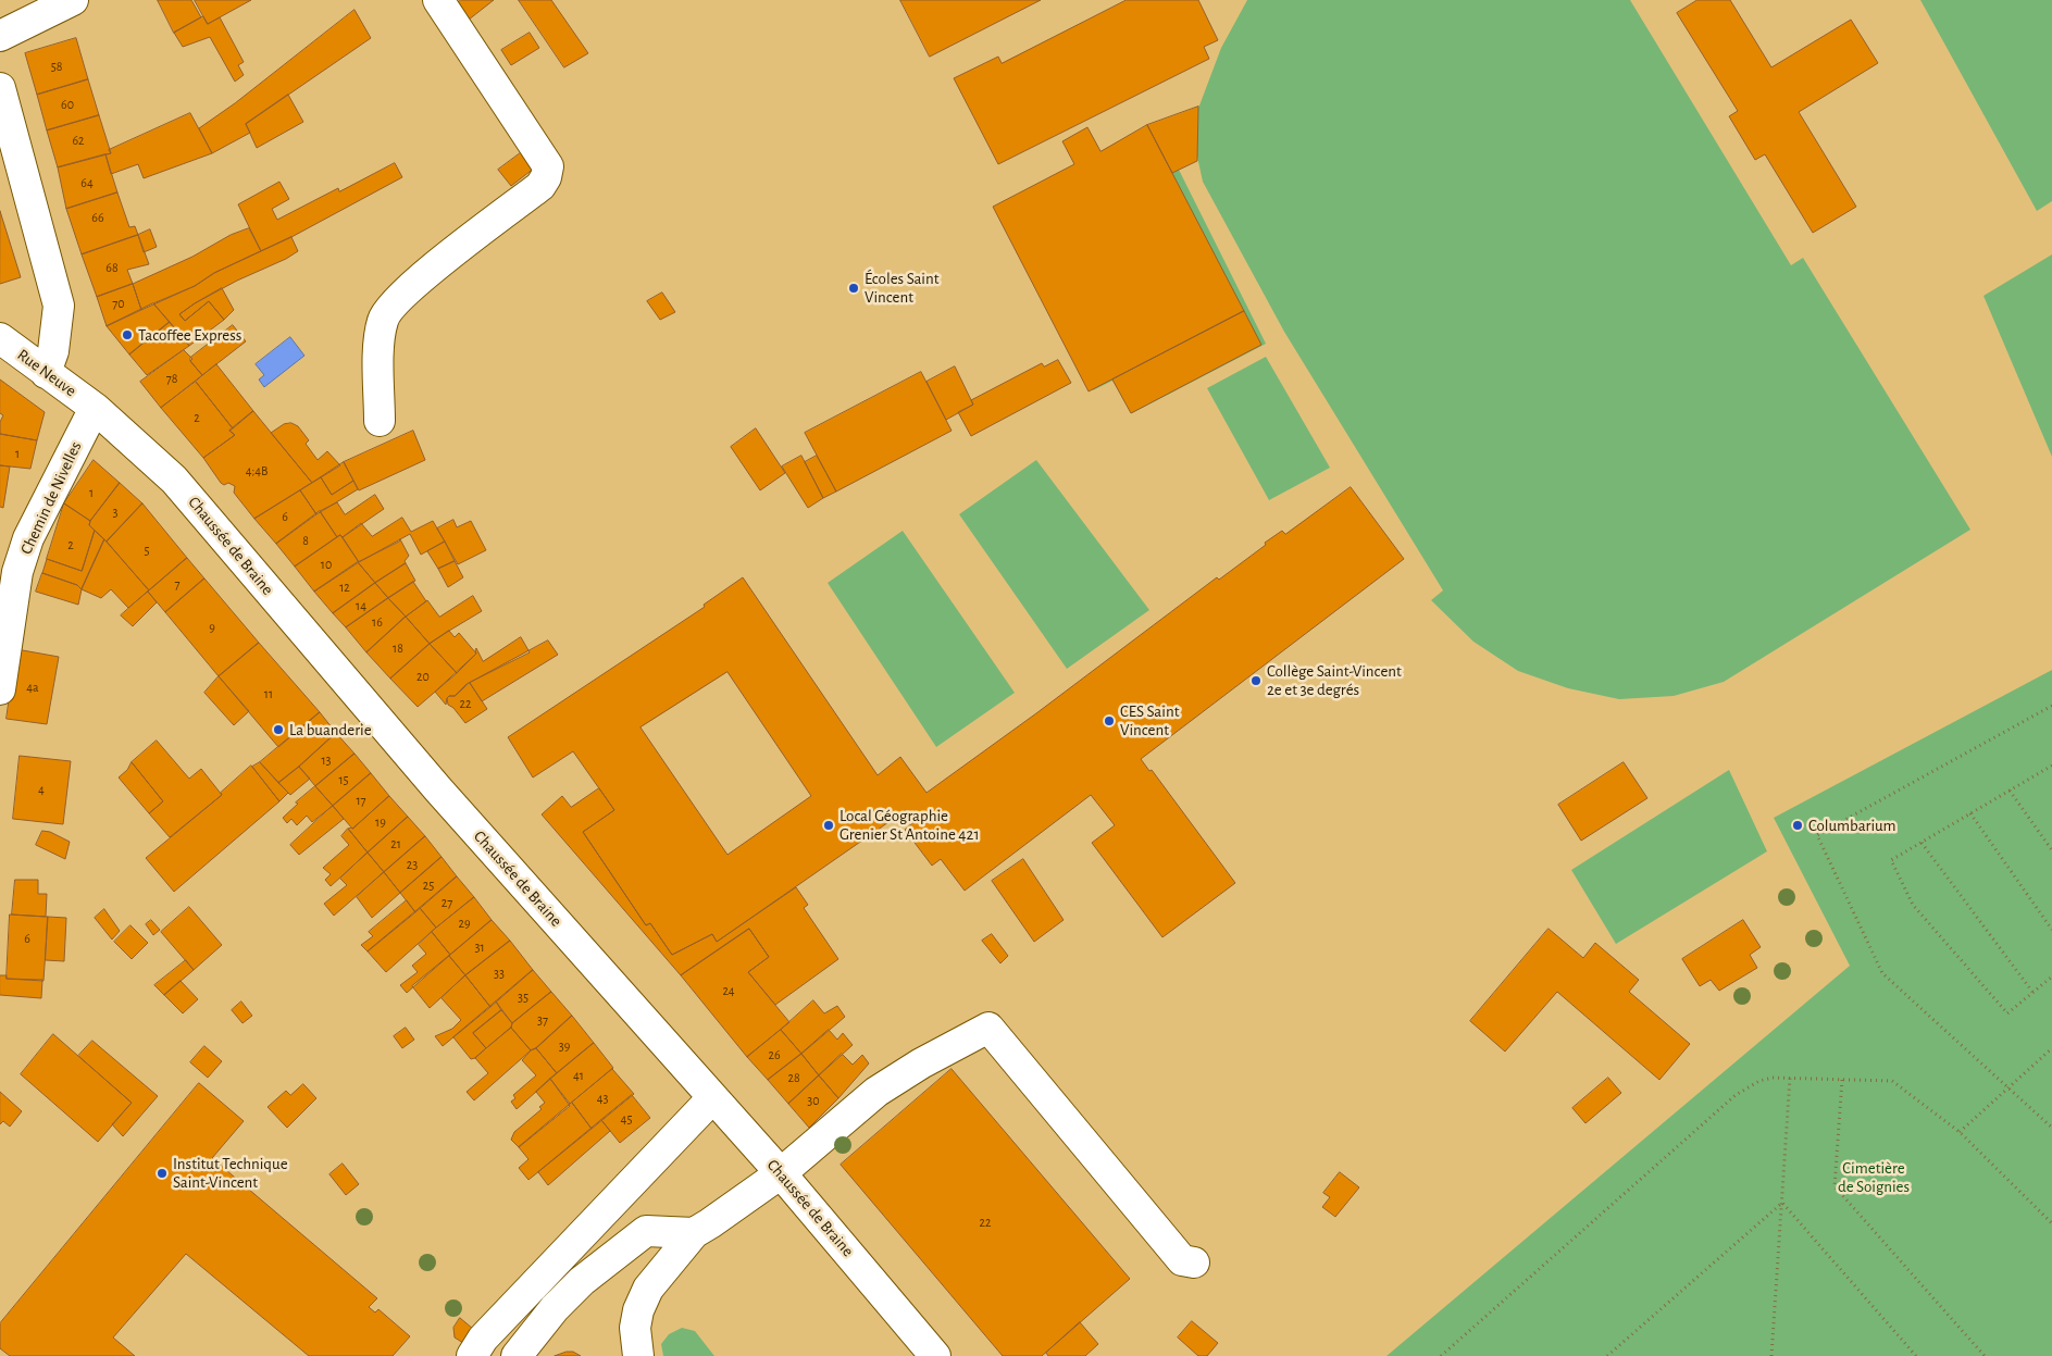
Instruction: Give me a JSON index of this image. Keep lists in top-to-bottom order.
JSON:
{
  "streets": {
    "street": ["Rue Neuve", "Chemin de Nivelles", "Chaussée de Braine"]
  },
  "crossings": [
    ["Rue Neuve", "Chemin de Nivelles"],
    ["Rue Neuve", "Chaussée de Braine"],
    ["Chemin de Nivelles", "Chaussée de Braine"]
  ],
  "parks": ["Cimetière de Soignies"],
  "places": [
    "Écoles Saint Vincent",
    "Tacoffee Express",
    "Collège Saint-Vincent 2e et 3e degrés",
    "CES Saint Vincent",
    "La buanderie",
    "Local Géographie Grenier St Antoine 421",
    "Columbarium",
    "Institut Technique Saint-Vincent"
  ],
  "house_numbers": [
    "58",
    "60",
    "62",
    "64",
    "66",
    "68",
    "70",
    "78",
    "2",
    "1",
    "4;4B",
    "1",
    "3",
    "6",
    "8",
    "2",
    "5",
    "10",
    "7",
    "12",
    "14",
    "16",
    "9",
    "18",
    "20",
    "4a",
    "11",
    "22",
    "13",
    "15",
    "4",
    "17",
    "19",
    "21",
    "23",
    "25",
    "27",
    "29",
    "6",
    "31",
    "33",
    "24",
    "35",
    "37",
    "39",
    "26",
    "41",
    "28",
    "43",
    "30",
    "45",
    "22"
  ]
}
